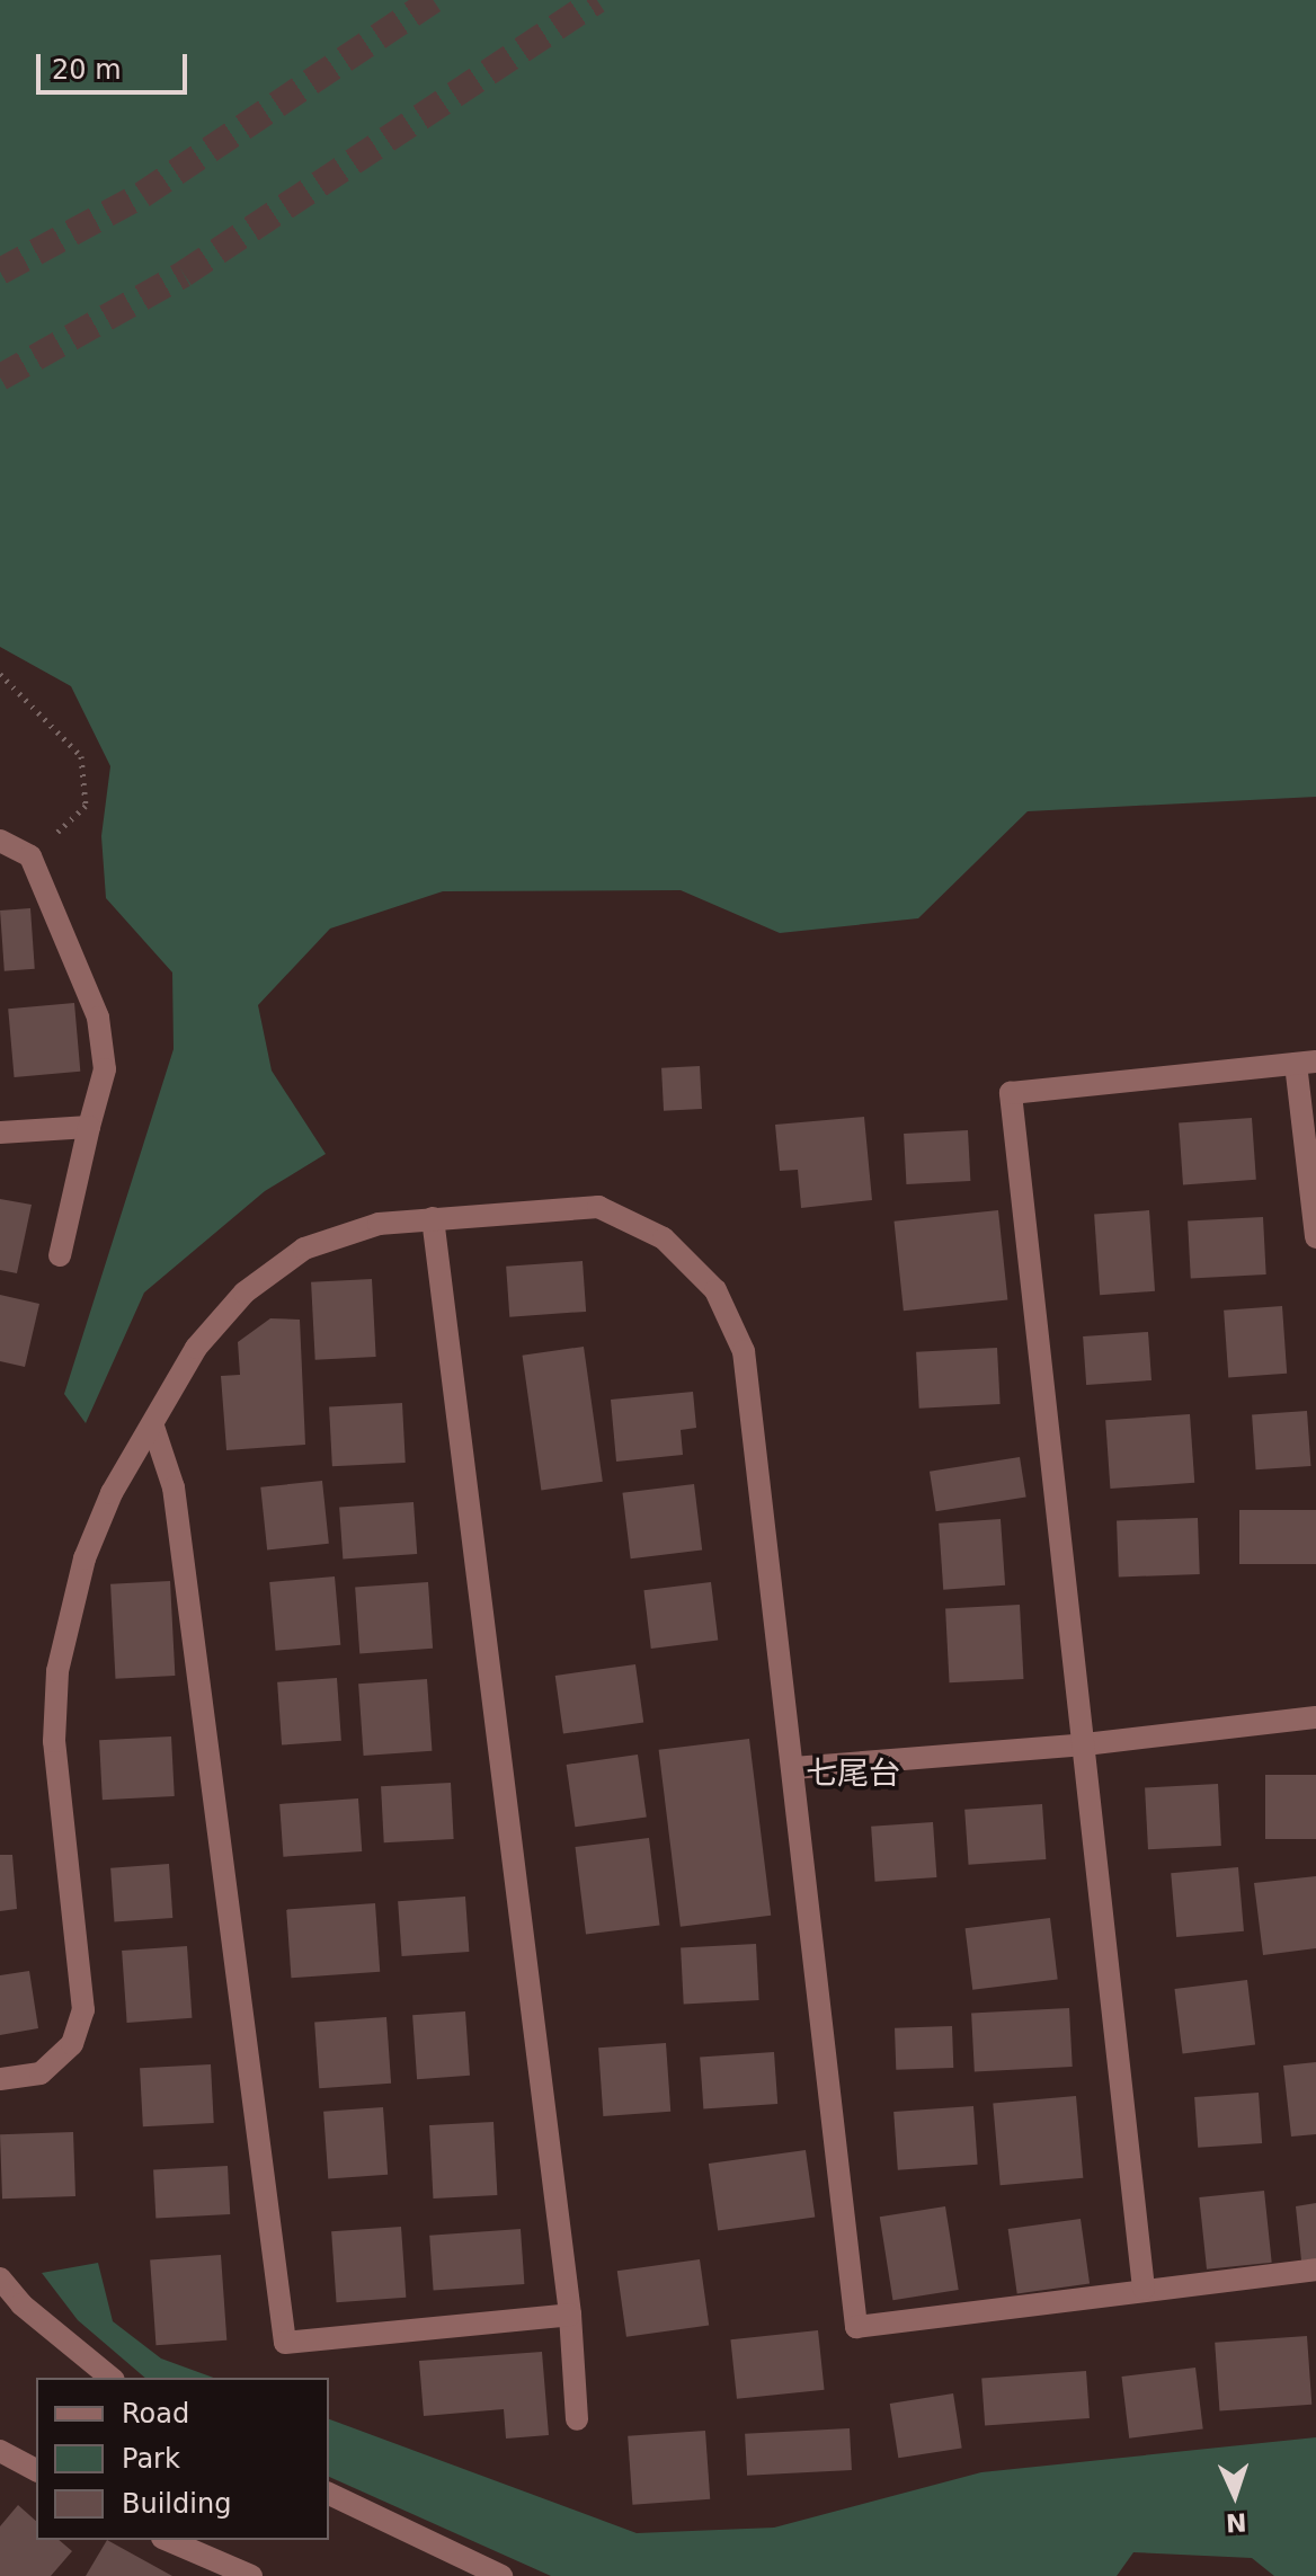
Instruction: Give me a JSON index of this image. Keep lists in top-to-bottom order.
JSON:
{
  "districts": ["七尾台"],
  "legend": ["Road", "Park", "Building"],
  "scale_bar": "20 m",
  "north": "bottom"
}
